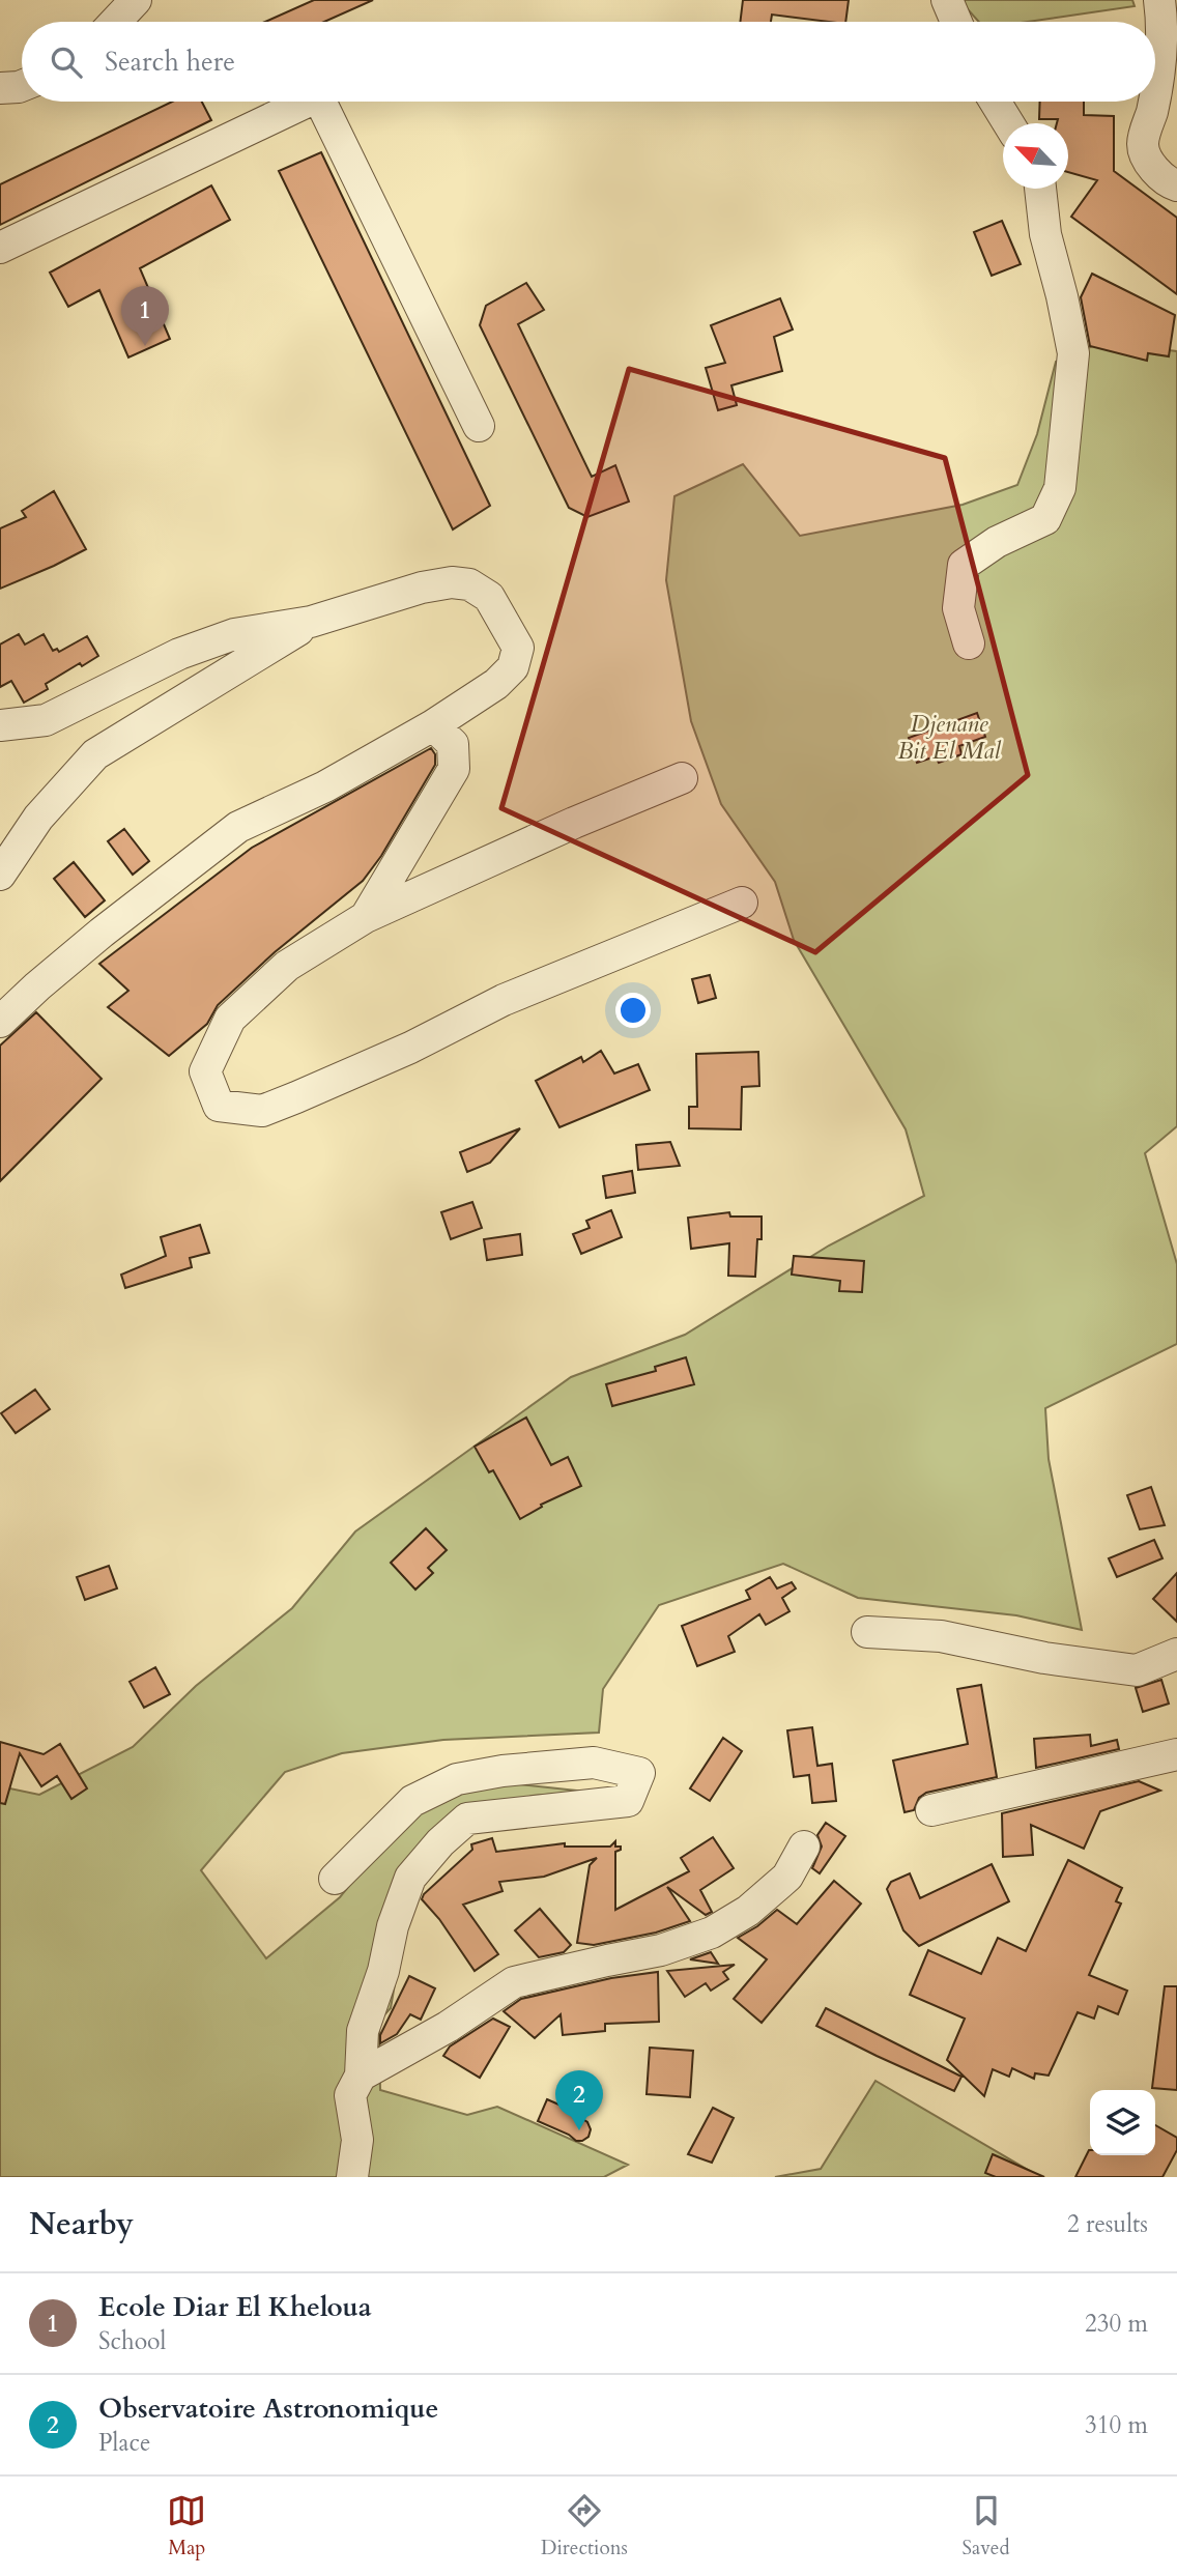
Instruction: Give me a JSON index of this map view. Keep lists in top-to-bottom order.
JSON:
{
  "parks": ["Djenane Bit El Mal"],
  "north": "top left",
  "page": {
    "search": "Search here",
    "pins": ["1", "2"],
    "heading": ["Nearby", "2 results"],
    "list": [
      {
        "mark": "1",
        "name": "Ecole Diar El Kheloua",
        "note": "School",
        "value": "230 m"
      },
      {
        "mark": "2",
        "name": "Observatoire Astronomique",
        "note": "Place",
        "value": "310 m"
      }
    ],
    "nav": ["Map", "Directions", "Saved"]
  }
}
